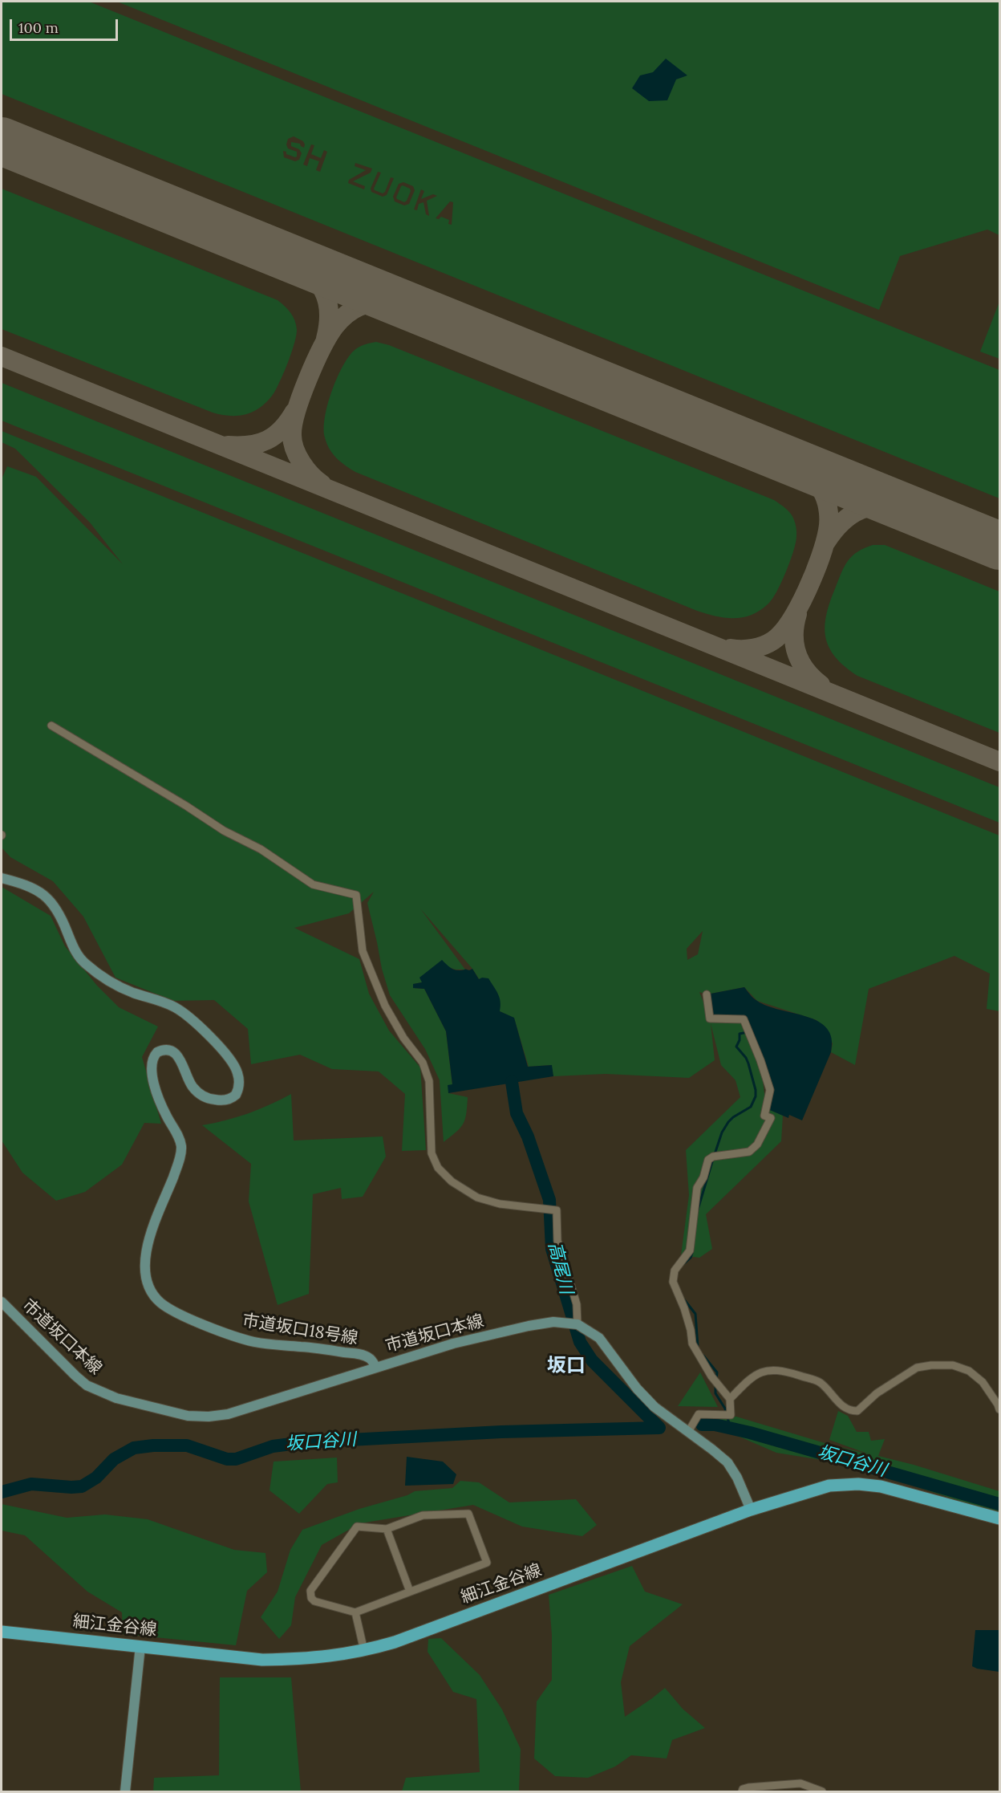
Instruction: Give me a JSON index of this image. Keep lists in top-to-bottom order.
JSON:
{
  "streets": {
    "main road": ["細江金谷線"],
    "street": ["市道坂口18号線", "市道坂口本線"]
  },
  "crossings": [
    ["市道坂口18号線", "市道坂口本線"],
    ["市道坂口本線", "細江金谷線"]
  ],
  "districts": ["坂口"],
  "water": ["高尾川", "坂口谷川"],
  "scale_bar": "100 m"
}
